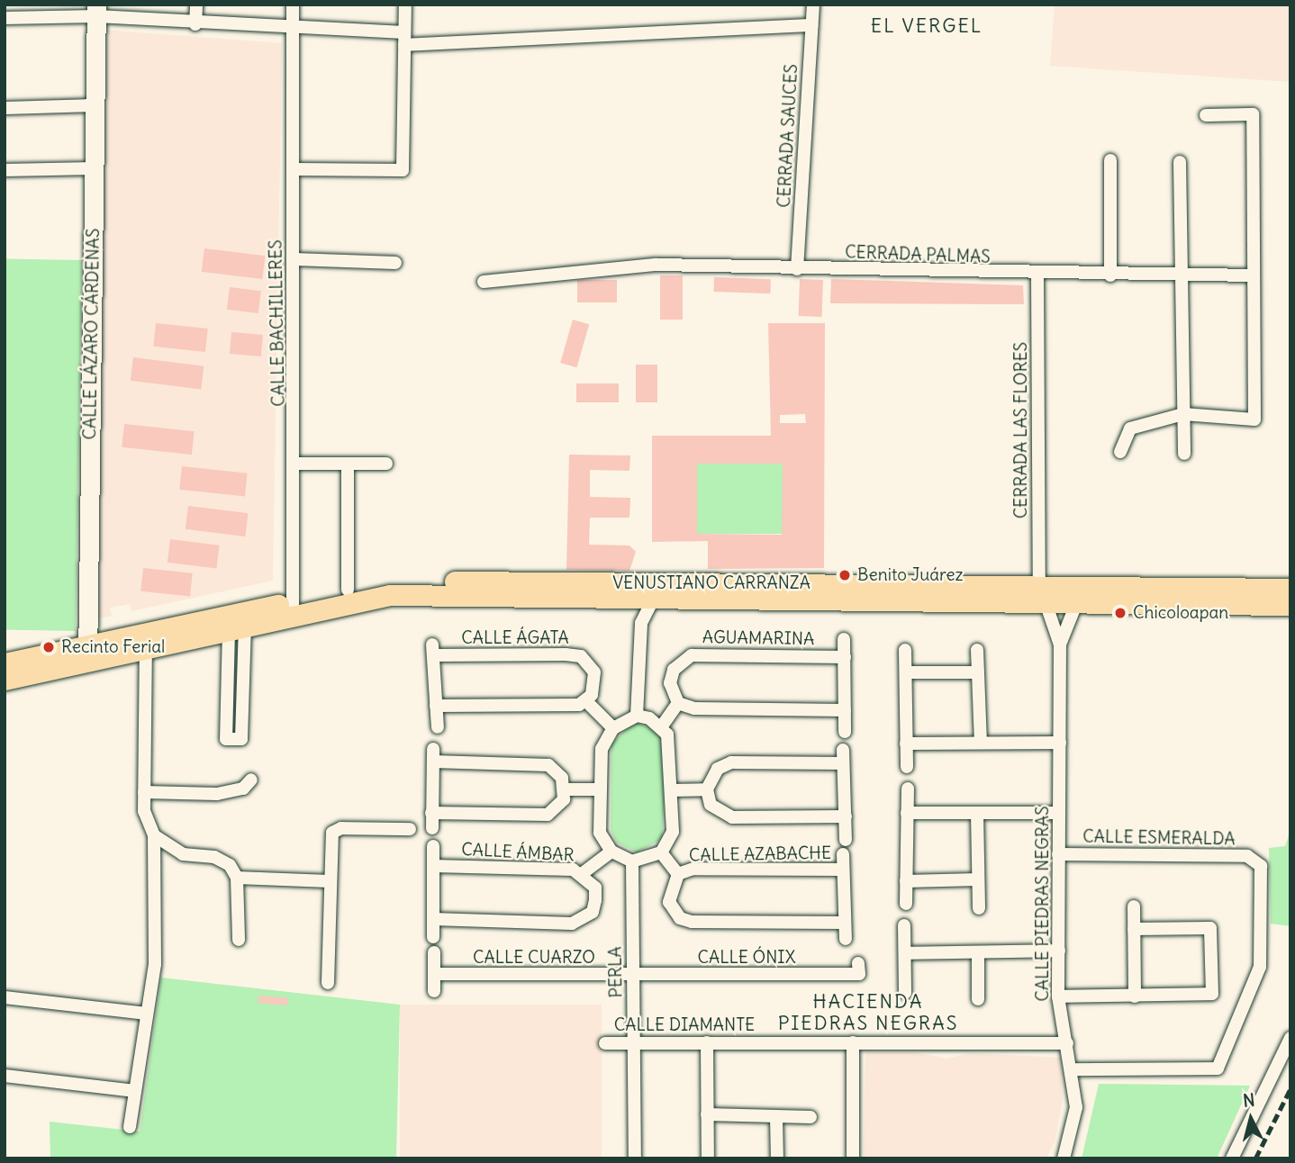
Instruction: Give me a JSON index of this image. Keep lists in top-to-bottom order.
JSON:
{
  "streets": {
    "main road": ["VENUSTIANO CARRANZA"],
    "street": [
      "CERRADA SAUCES",
      "CERRADA PALMAS",
      "CALLE BACHILLERES",
      "CALLE LÁZARO CÁRDENAS",
      "CERRADA LAS FLORES",
      "CALLE ÁGATA",
      "AGUAMARINA",
      "CALLE ESMERALDA",
      "CALLE ÁMBAR",
      "CALLE AZABACHE",
      "CALLE PIEDRAS NEGRAS",
      "CALLE CUARZO",
      "CALLE ÓNIX",
      "PERLA",
      "CALLE DIAMANTE"
    ]
  },
  "crossings": [
    ["CERRADA SAUCES", "CERRADA PALMAS"],
    ["CERRADA PALMAS", "CERRADA LAS FLORES"],
    ["CERRADA LAS FLORES", "VENUSTIANO CARRANZA"],
    ["CERRADA LAS FLORES", "CALLE PIEDRAS NEGRAS"],
    ["VENUSTIANO CARRANZA", "CALLE PIEDRAS NEGRAS"],
    ["CALLE ESMERALDA", "CALLE PIEDRAS NEGRAS"],
    ["CALLE PIEDRAS NEGRAS", "CALLE DIAMANTE"],
    ["CALLE CUARZO", "CALLE ÓNIX"],
    ["CALLE CUARZO", "PERLA"],
    ["CALLE ÓNIX", "PERLA"],
    ["PERLA", "CALLE DIAMANTE"]
  ],
  "districts": ["EL VERGEL", "HACIENDA PIEDRAS NEGRAS"],
  "places": ["Benito Juárez", "Chicoloapan", "Recinto Ferial"],
  "north": "top"
}
